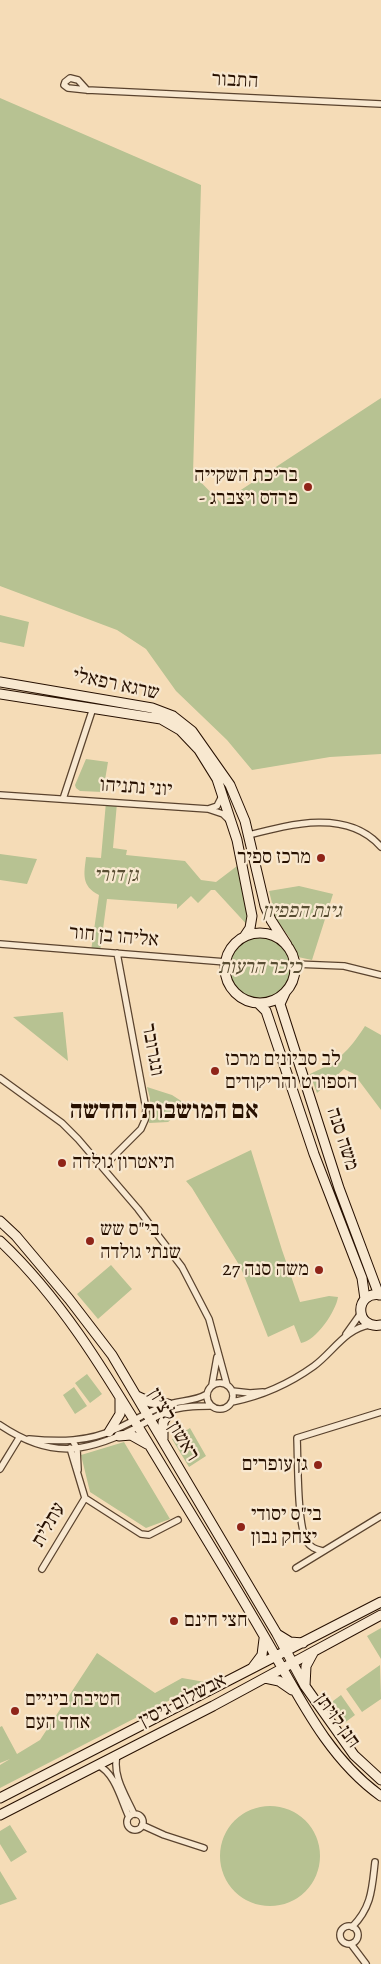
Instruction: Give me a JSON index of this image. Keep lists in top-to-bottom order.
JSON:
{
  "streets": {
    "street": [
      "התבור",
      "שרגא רפאלי",
      "יוני נתניהו",
      "אליהו בן חור",
      "ונגרובר",
      "משה סנה",
      "ראשון לציון",
      "עתלית",
      "אבשלום גיסין",
      "חנן לויתן"
    ]
  },
  "crossings": [
    ["שרגא רפאלי", "יוני נתניהו"],
    ["שרגא רפאלי", "אליהו בן חור"],
    ["שרגא רפאלי", "משה סנה"],
    ["אליהו בן חור", "ונגרובר"],
    ["אליהו בן חור", "משה סנה"],
    ["ראשון לציון", "אבשלום גיסין"],
    ["ראשון לציון", "חנן לויתן"],
    ["אבשלום גיסין", "חנן לויתן"]
  ],
  "districts": ["אם המושבות החדשה"],
  "parks": ["גן דורי", "גינת הפפיון", "כיכר הרעות"],
  "places": [
    "בריכת השקייה - פרדס ויצברג",
    "מרכז ספיר",
    "לב סביונים מרכז הספורט והריקודים",
    "תיאטרון גולדה",
    "בי\"ס שש שנתי גולדה",
    "משה סנה 27",
    "גן עופרים",
    "בי\"ס יסודי יצחק נבון",
    "חצי חינם",
    "חטיבת ביניים אחד העם"
  ]
}
